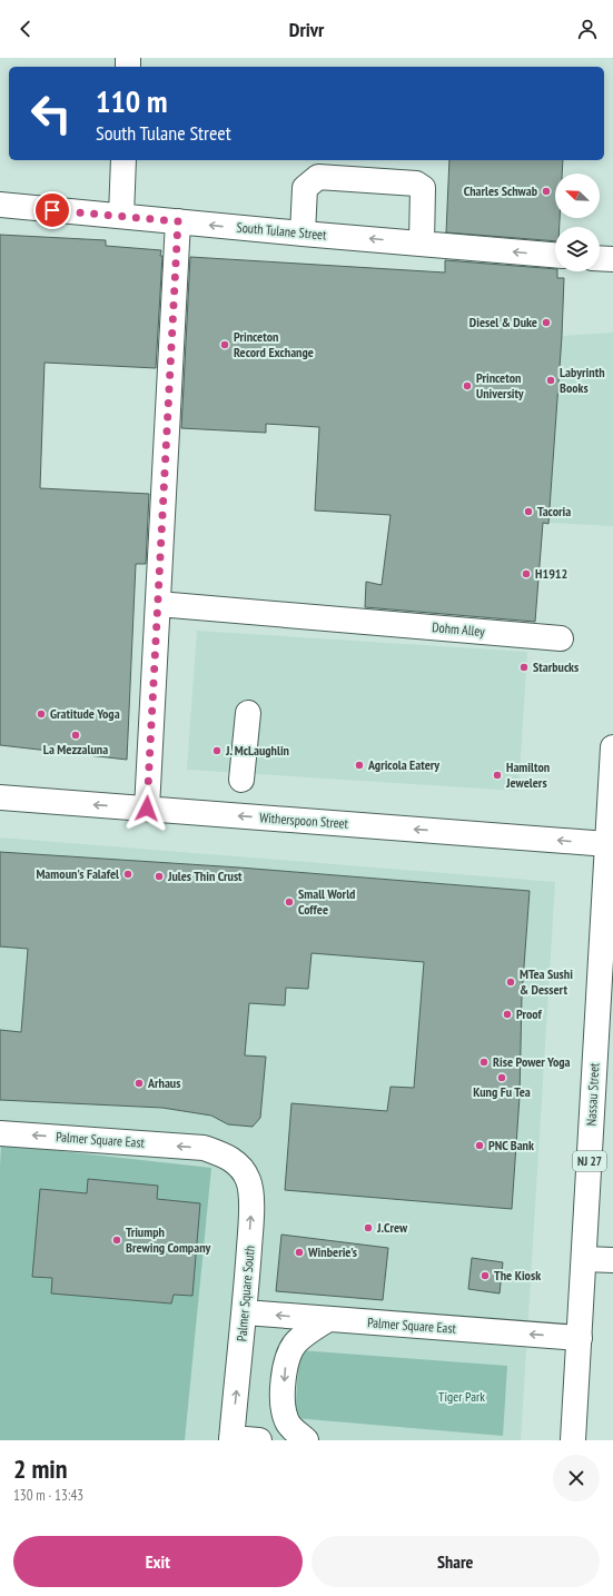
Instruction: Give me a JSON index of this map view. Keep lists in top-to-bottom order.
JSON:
{
  "streets": {
    "street": [
      "South Tulane Street",
      "Dohm Alley",
      "Witherspoon Street",
      "Nassau Street",
      "Palmer Square East",
      "NJ 27",
      "Palmer Square South"
    ]
  },
  "crossings": [
    ["Witherspoon Street", "Nassau Street"],
    ["Nassau Street", "Palmer Square East"],
    ["Palmer Square East", "Palmer Square South"]
  ],
  "one_way": [
    "South Tulane Street",
    "Witherspoon Street",
    "Palmer Square East",
    "Palmer Square South"
  ],
  "parks": ["Tiger Park"],
  "places": [
    "Charles Schwab",
    "Diesel & Duke",
    "Princeton Record Exchange",
    "Labyrinth Books",
    "Princeton University",
    "Tacoria",
    "H1912",
    "Starbucks",
    "Gratitude Yoga",
    "La Mezzaluna",
    "J. McLaughlin",
    "Agricola Eatery",
    "Hamilton Jewelers",
    "Mamoun's Falafel",
    "Jules Thin Crust",
    "Small World Coffee",
    "MTea Sushi & Dessert",
    "Proof",
    "Rise Power Yoga",
    "Kung Fu Tea",
    "Arhaus",
    "PNC Bank",
    "J.Crew",
    "Triumph Brewing Company",
    "Winberie's",
    "The Kiosk"
  ],
  "north": "top left",
  "page": {
    "header": "Drivr",
    "turn": ["110 m", "South Tulane Street"],
    "heading": ["2 min", "130 m · 13:43"],
    "buttons": ["Exit", "Share"]
  }
}
